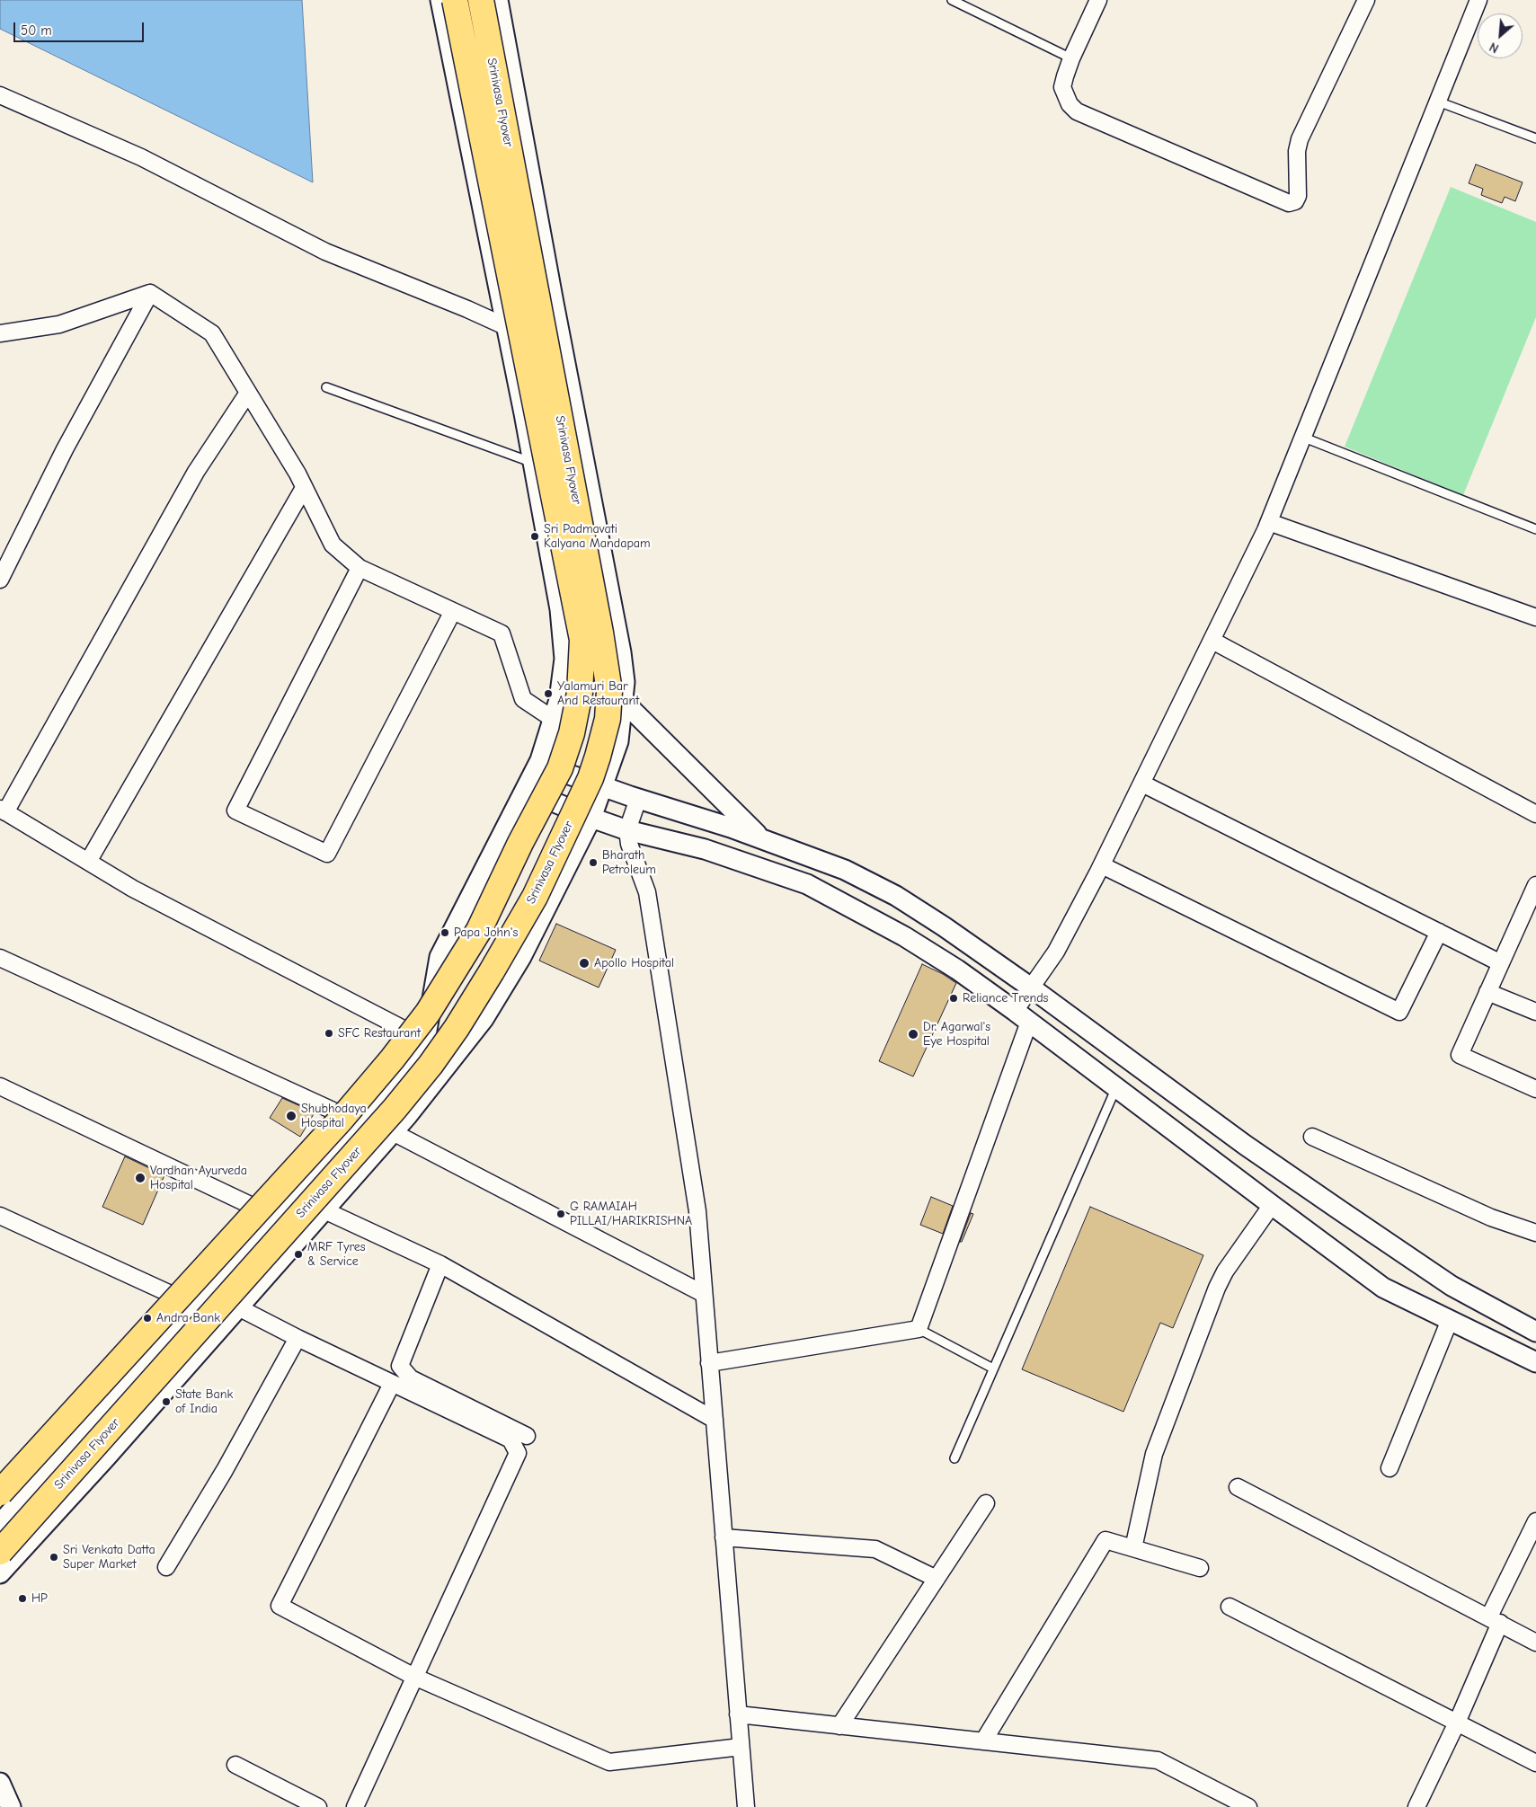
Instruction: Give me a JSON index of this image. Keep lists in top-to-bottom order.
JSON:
{
  "streets": {
    "main road": ["Srinivasa Flyover"]
  },
  "places": [
    "Sri Padmavati Kalyana Mandapam",
    "Yalamuri Bar And Restaurant",
    "Bharath Petroleum",
    "Papa John's",
    "Apollo Hospital",
    "Reliance Trends",
    "SFC Restaurant",
    "Dr. Agarwal's Eye Hospital",
    "Shubhodaya Hospital",
    "Vardhan Ayurveda Hospital",
    "G RAMAIAH PILLAI/HARIKRISHNA",
    "MRF Tyres & Service",
    "Andra Bank",
    "State Bank of India",
    "Sri Venkata Datta Super Market",
    "HP"
  ],
  "scale_bar": "50 m",
  "north": "bottom left"
}
